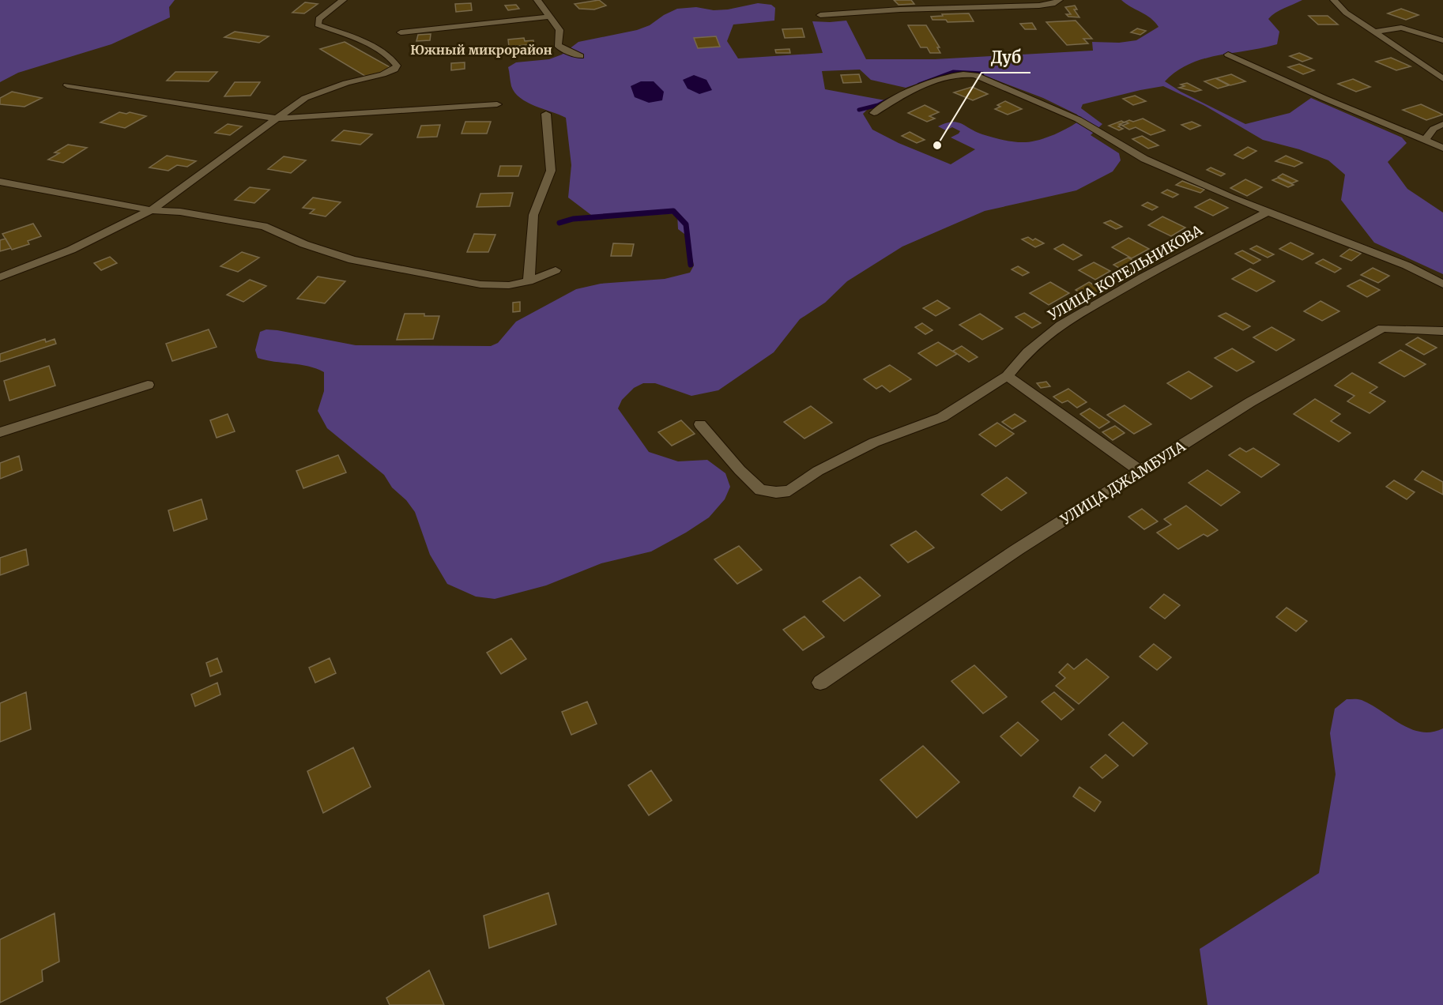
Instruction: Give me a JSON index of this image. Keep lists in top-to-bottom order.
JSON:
{
  "streets": {
    "street": ["УЛИЦА КОТЕЛЬНИКОВА", "УЛИЦА ДЖАМБУЛА"]
  },
  "districts": ["Южный микрорайон"],
  "places": ["Дуб"]
}
